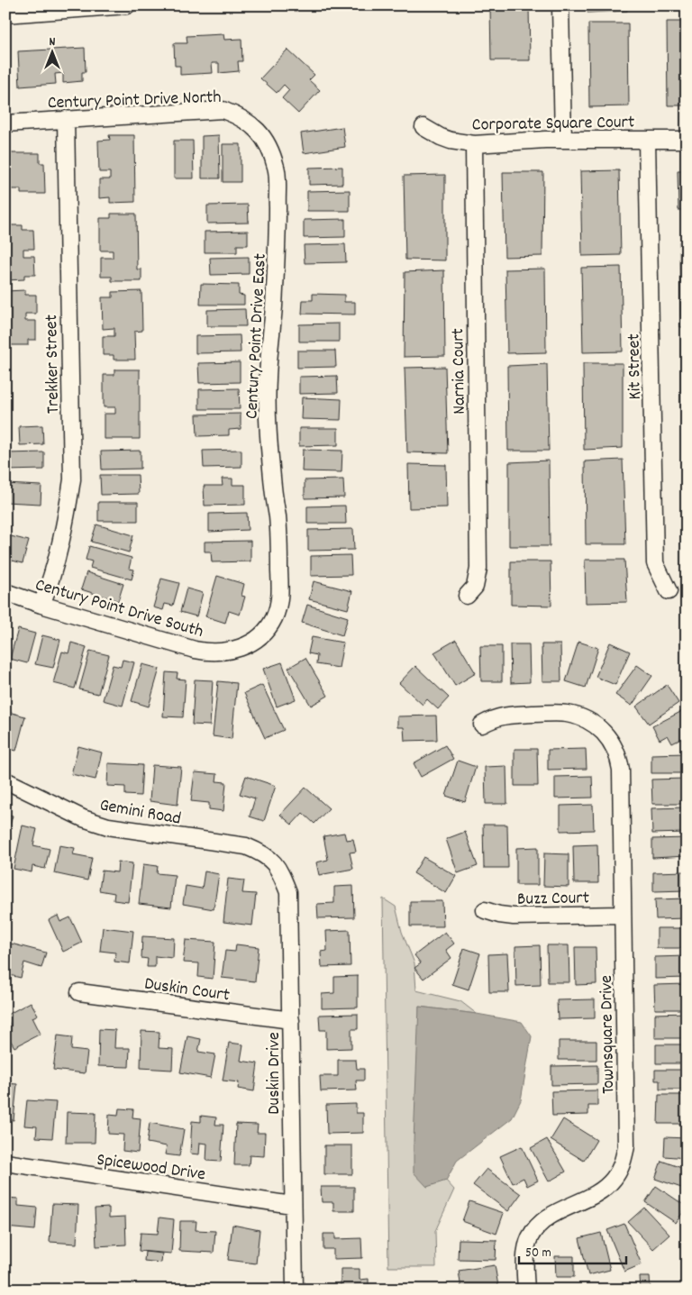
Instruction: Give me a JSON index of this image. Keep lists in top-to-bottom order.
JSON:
{
  "streets": {
    "street": [
      "Century Point Drive North",
      "Corporate Square Court",
      "Century Point Drive East",
      "Trekker Street",
      "Kit Street",
      "Narnia Court",
      "Century Point Drive South",
      "Gemini Road",
      "Buzz Court",
      "Duskin Court",
      "Townsquare Drive",
      "Duskin Drive",
      "Spicewood Drive"
    ]
  },
  "crossings": [
    ["Century Point Drive North", "Century Point Drive East"],
    ["Century Point Drive North", "Trekker Street"],
    ["Corporate Square Court", "Kit Street"],
    ["Corporate Square Court", "Narnia Court"],
    ["Century Point Drive East", "Century Point Drive South"],
    ["Trekker Street", "Century Point Drive South"],
    ["Gemini Road", "Duskin Drive"],
    ["Buzz Court", "Townsquare Drive"],
    ["Duskin Court", "Duskin Drive"],
    ["Duskin Drive", "Spicewood Drive"]
  ],
  "scale_bar": "50 m",
  "north": "top"
}
